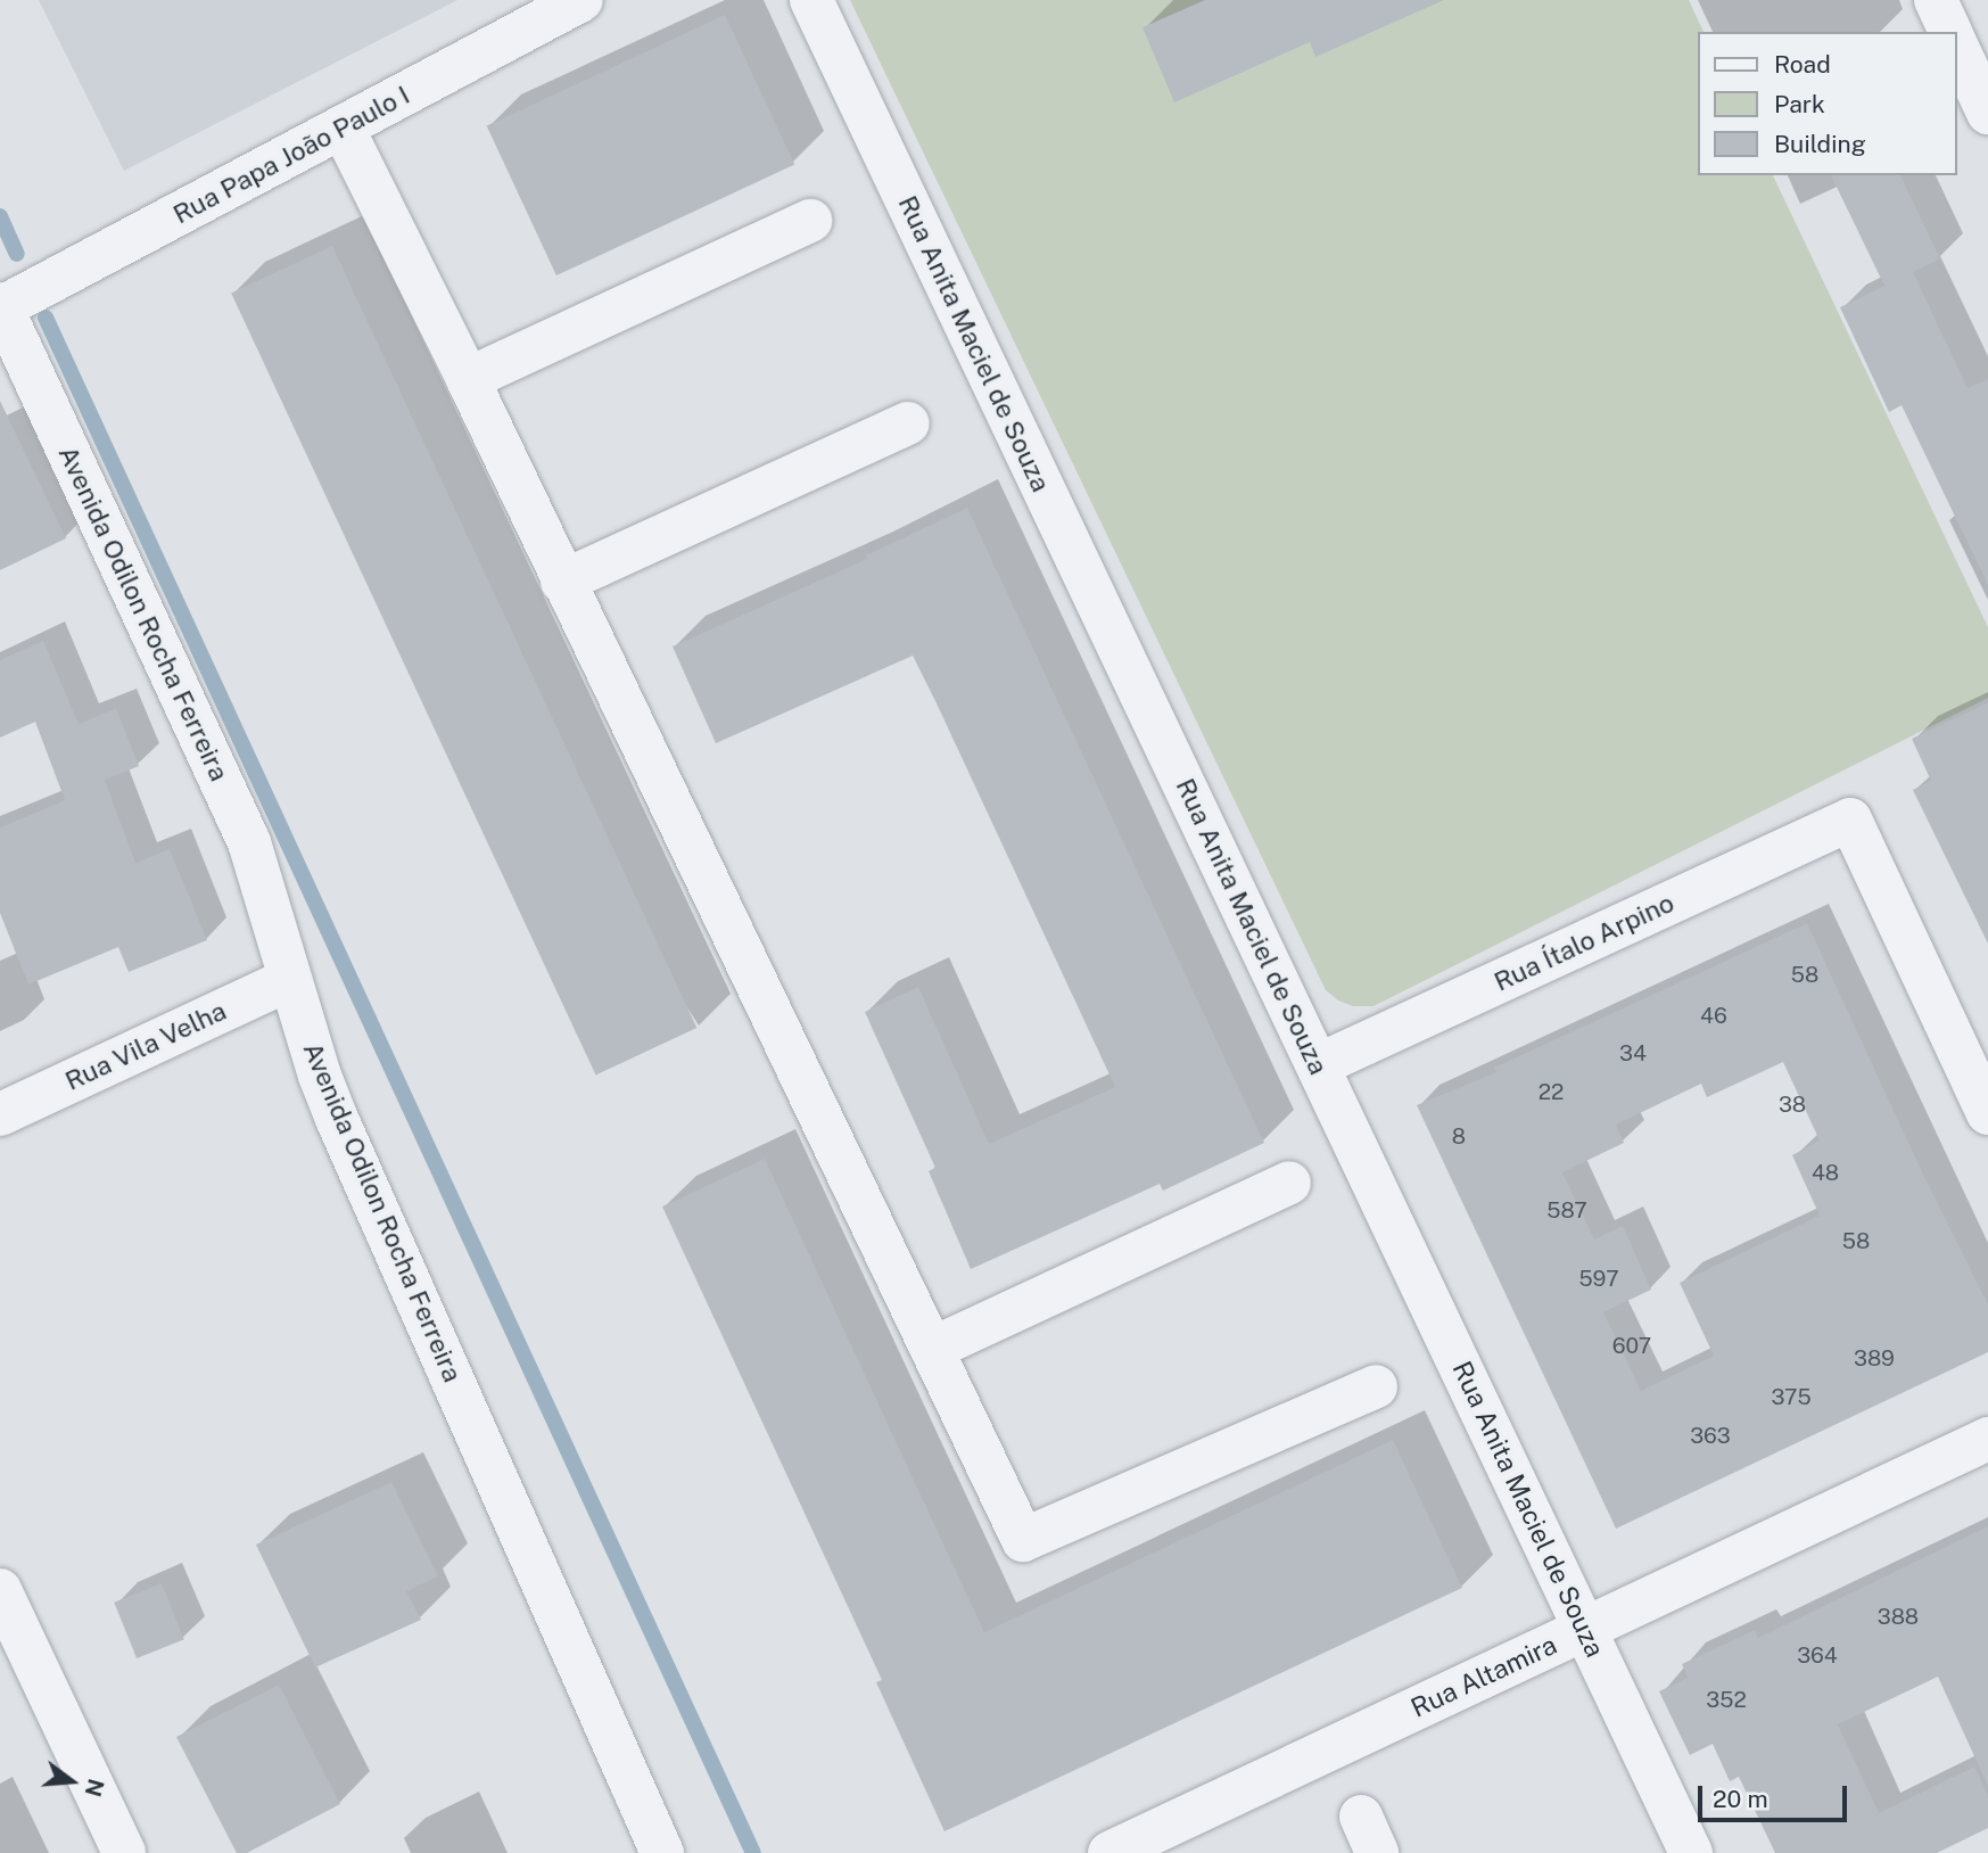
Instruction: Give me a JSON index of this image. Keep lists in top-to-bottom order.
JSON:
{
  "streets": {
    "street": [
      "Rua Papa João Paulo I",
      "Rua Anita Maciel de Souza",
      "Avenida Odilon Rocha Ferreira",
      "Rua Ítalo Arpino",
      "Rua Vila Velha",
      "Rua Altamira"
    ]
  },
  "crossings": [
    ["Rua Papa João Paulo I", "Avenida Odilon Rocha Ferreira"],
    ["Rua Anita Maciel de Souza", "Rua Ítalo Arpino"],
    ["Rua Anita Maciel de Souza", "Rua Altamira"],
    ["Avenida Odilon Rocha Ferreira", "Rua Vila Velha"]
  ],
  "house_numbers": [
    "58",
    "46",
    "34",
    "22",
    "38",
    "8",
    "48",
    "587",
    "58",
    "597",
    "607",
    "389",
    "375",
    "363",
    "388",
    "364",
    "352"
  ],
  "legend": ["Road", "Park", "Building"],
  "scale_bar": "20 m",
  "north": "right"
}
